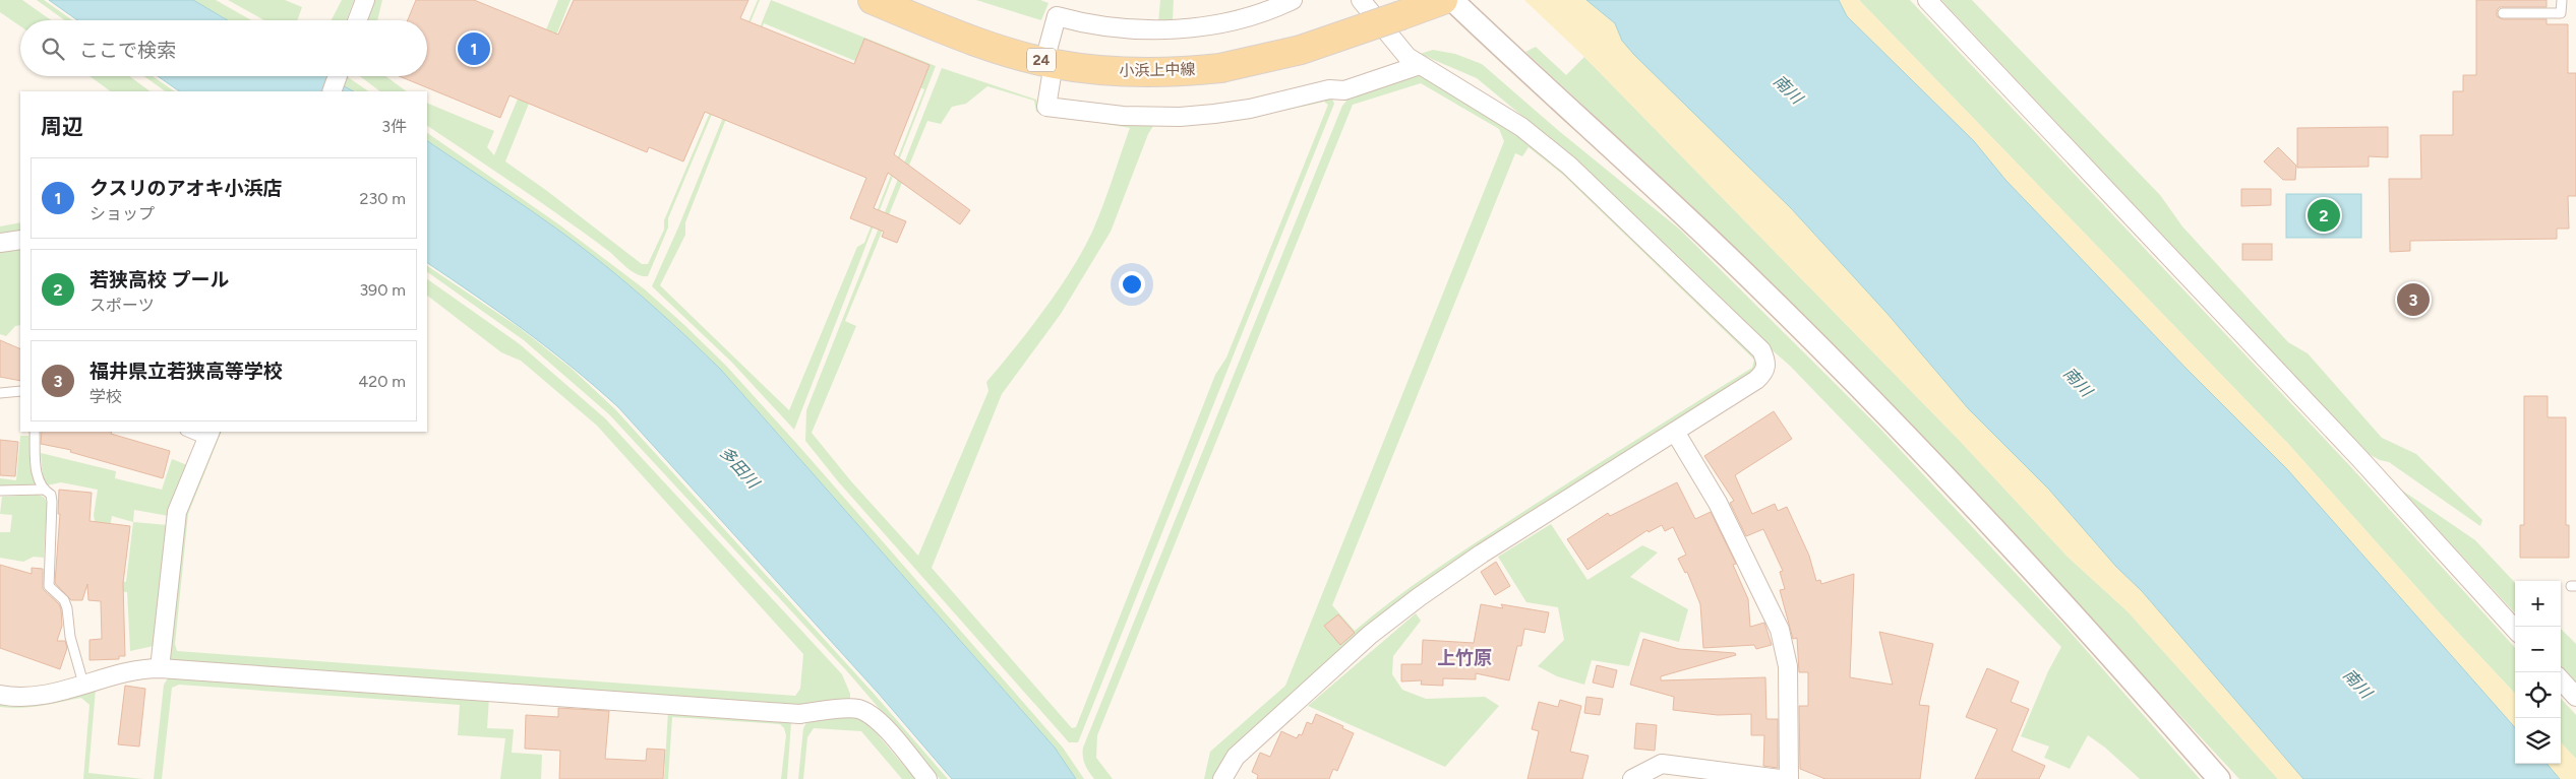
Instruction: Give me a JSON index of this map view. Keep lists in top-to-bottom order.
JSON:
{
  "streets": {
    "main road": ["24", "小浜上中線"]
  },
  "districts": ["上竹原"],
  "water": ["南川", "多田川"],
  "page": {
    "search": "ここで検索",
    "pins": ["1", "2", "3"],
    "heading": ["周辺", "3件"],
    "list": [
      {
        "mark": "1",
        "name": "クスリのアオキ小浜店",
        "note": "ショップ",
        "value": "230 m"
      },
      {
        "mark": "2",
        "name": "若狭高校 プール",
        "note": "スポーツ",
        "value": "390 m"
      },
      {
        "mark": "3",
        "name": "福井県立若狭高等学校",
        "note": "学校",
        "value": "420 m"
      }
    ],
    "map_buttons": ["+", "−"]
  }
}
